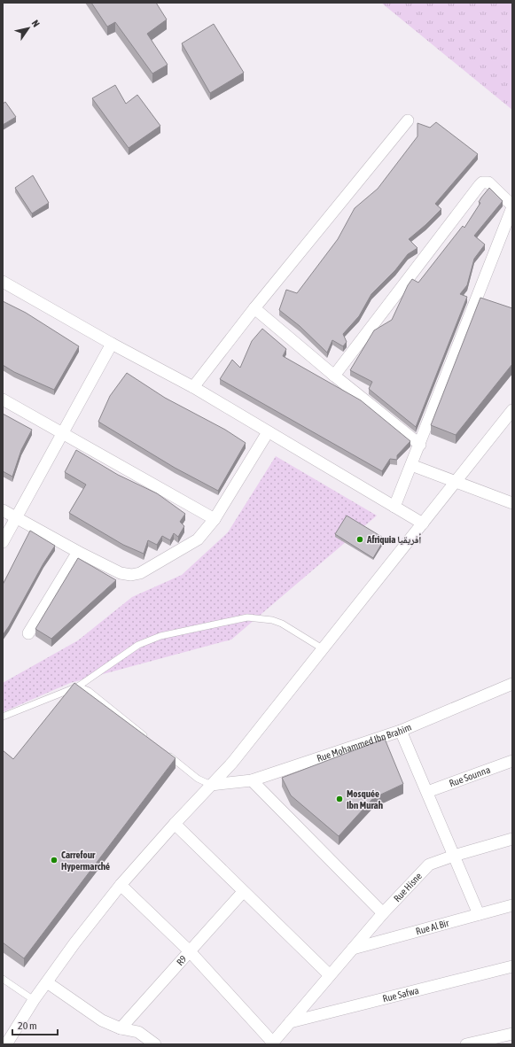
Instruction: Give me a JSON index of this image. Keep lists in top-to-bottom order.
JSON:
{
  "streets": {
    "street": [
      "Rue Mohammed Ibn Brahim",
      "Rue Sounna",
      "Rue Hisne",
      "Rue Al Bir",
      "R9",
      "Rue Safwa"
    ]
  },
  "crossings": [
    ["Rue Hisne", "Rue Al Bir"]
  ],
  "places": ["Afriquia أفريقيا", "Mosquée Ibn Murah", "Carrefour Hypermarché"],
  "scale_bar": "20 m",
  "north": "top right"
}
